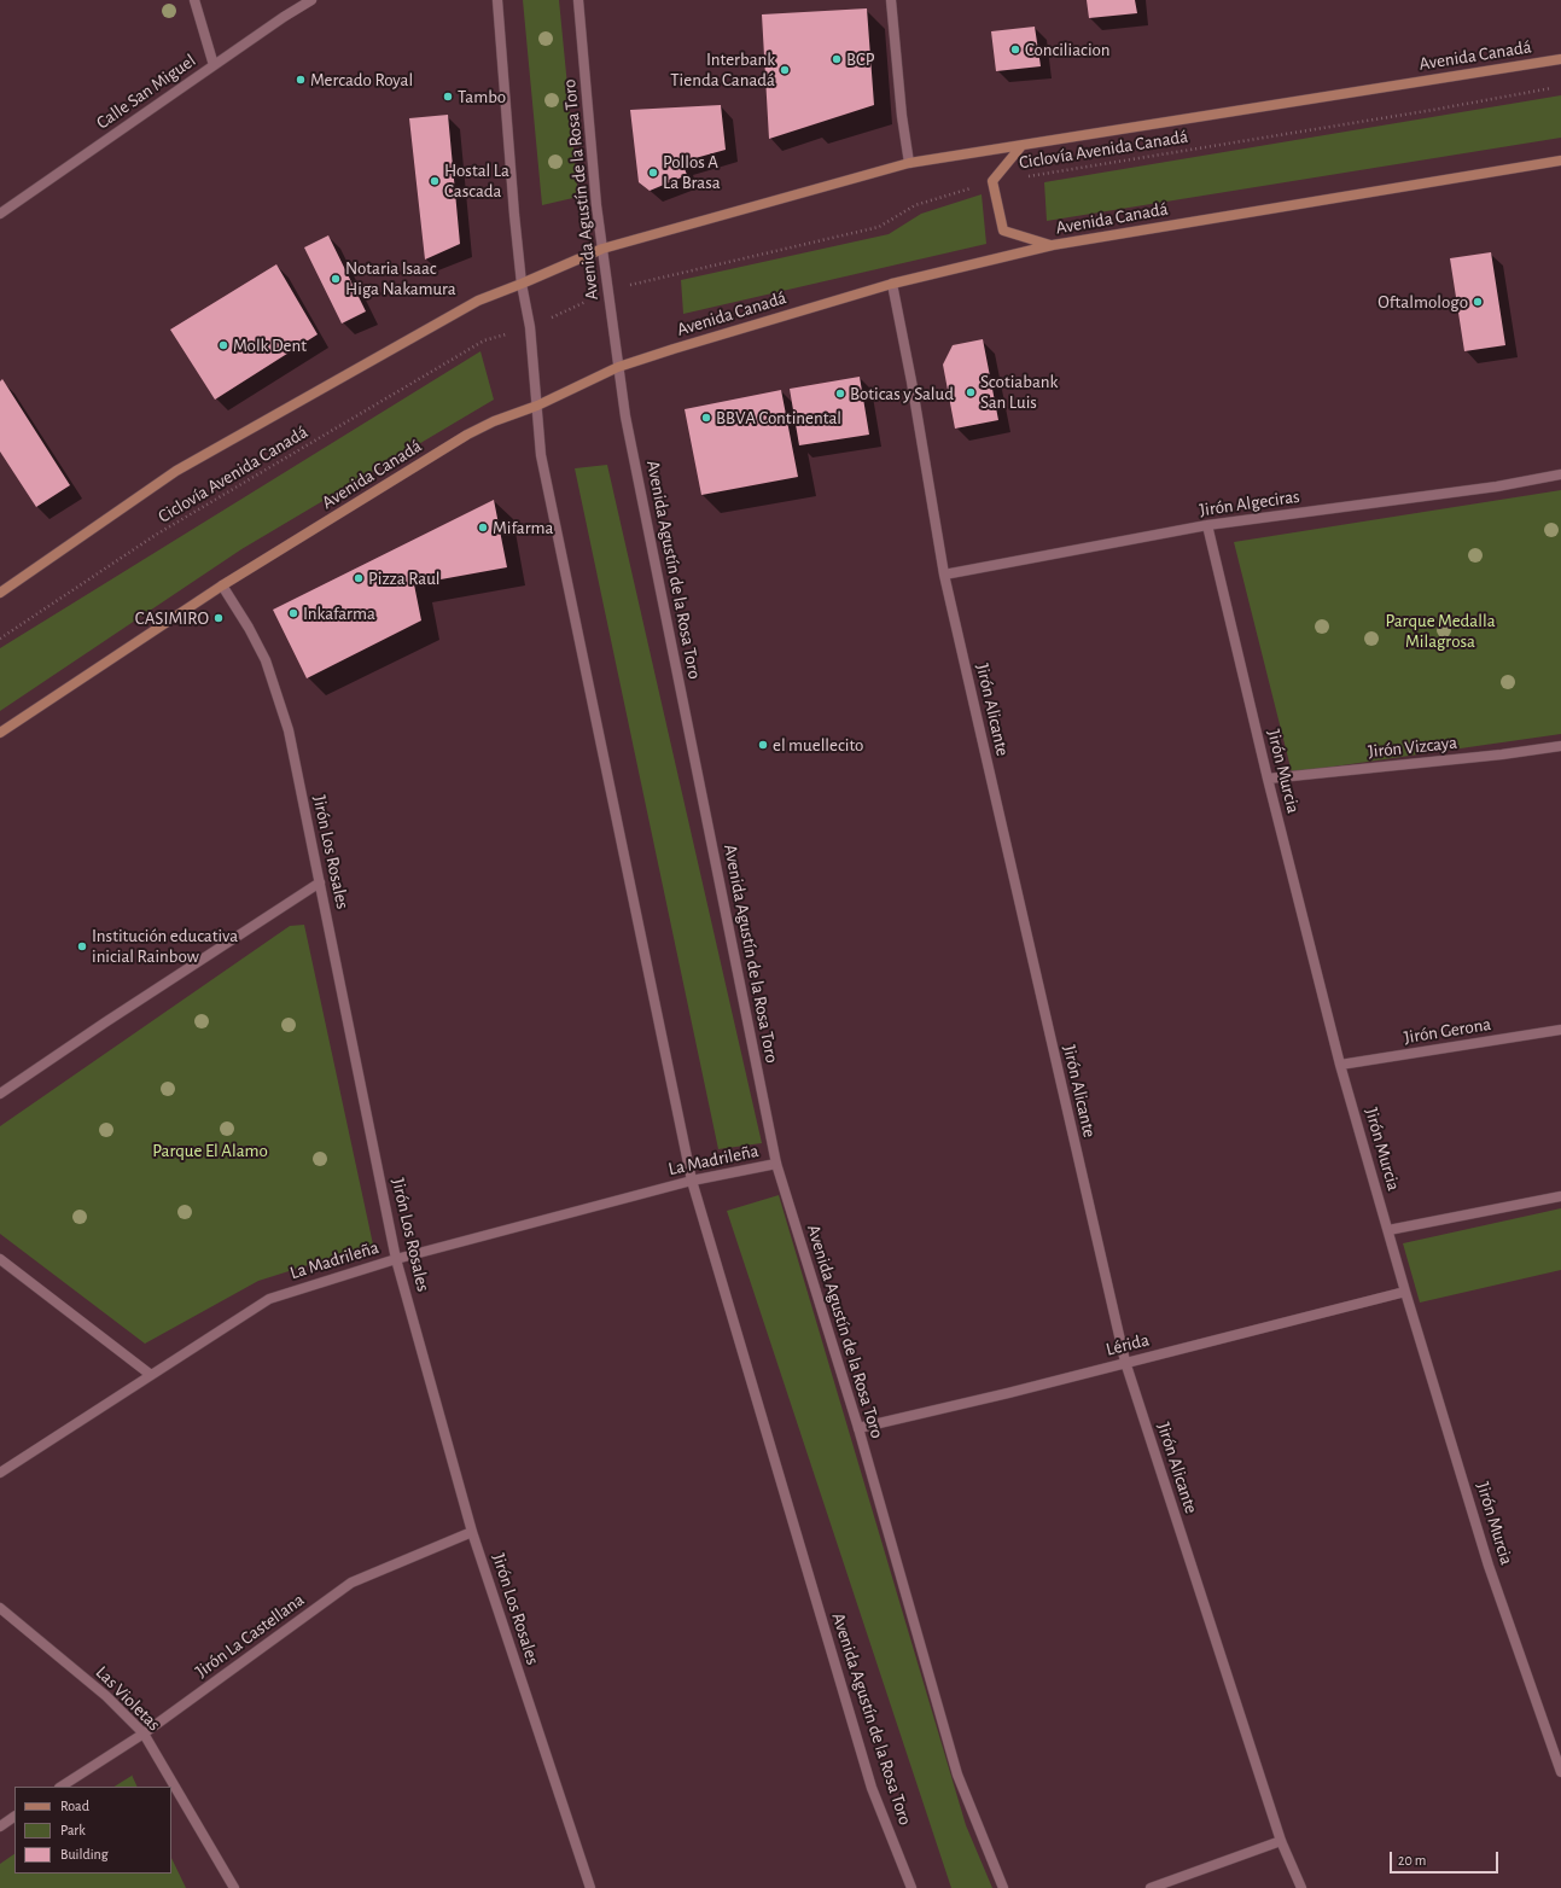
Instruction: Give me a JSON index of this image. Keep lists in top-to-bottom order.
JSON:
{
  "streets": {
    "main road": ["Avenida Canadá"],
    "street": [
      "Calle San Miguel",
      "Avenida Agustín de la Rosa Toro",
      "Jirón Algeciras",
      "Jirón Alicante",
      "Jirón Vizcaya",
      "Jirón Murcia",
      "Jirón Los Rosales",
      "Jirón Gerona",
      "La Madrileña",
      "Lérida",
      "Jirón La Castellana",
      "Las Violetas"
    ],
    "path": ["Ciclovía Avenida Canadá"]
  },
  "crossings": [
    ["Avenida Canadá", "Avenida Agustín de la Rosa Toro"],
    ["Avenida Canadá", "Jirón Alicante"],
    ["Avenida Canadá", "Jirón Los Rosales"],
    ["Ciclovía Avenida Canadá", "Avenida Agustín de la Rosa Toro"],
    ["Avenida Agustín de la Rosa Toro", "La Madrileña"],
    ["Avenida Agustín de la Rosa Toro", "Lérida"],
    ["Jirón Algeciras", "Jirón Alicante"],
    ["Jirón Algeciras", "Jirón Murcia"],
    ["Jirón Alicante", "Lérida"],
    ["Jirón Vizcaya", "Jirón Murcia"],
    ["Jirón Murcia", "Jirón Gerona"],
    ["Jirón Murcia", "Lérida"],
    ["Jirón Los Rosales", "La Madrileña"],
    ["Jirón Los Rosales", "Jirón La Castellana"],
    ["Jirón La Castellana", "Las Violetas"]
  ],
  "parks": ["Parque Medalla Milagrosa", "Parque El Alamo"],
  "places": [
    "Conciliacion",
    "BCP",
    "Interbank Tienda Canadá",
    "Mercado Royal",
    "Tambo",
    "Pollos A La Brasa",
    "Hostal La Cascada",
    "Notaria Isaac Higa Nakamura",
    "Oftalmologo",
    "Molk Dent",
    "Scotiabank San Luis",
    "Boticas y Salud",
    "BBVA Continental",
    "Mifarma",
    "Pizza Raul",
    "Inkafarma",
    "CASIMIRO",
    "el muellecito",
    "Institución educativa inicial Rainbow"
  ],
  "legend": ["Road", "Park", "Building"],
  "scale_bar": "20 m"
}
